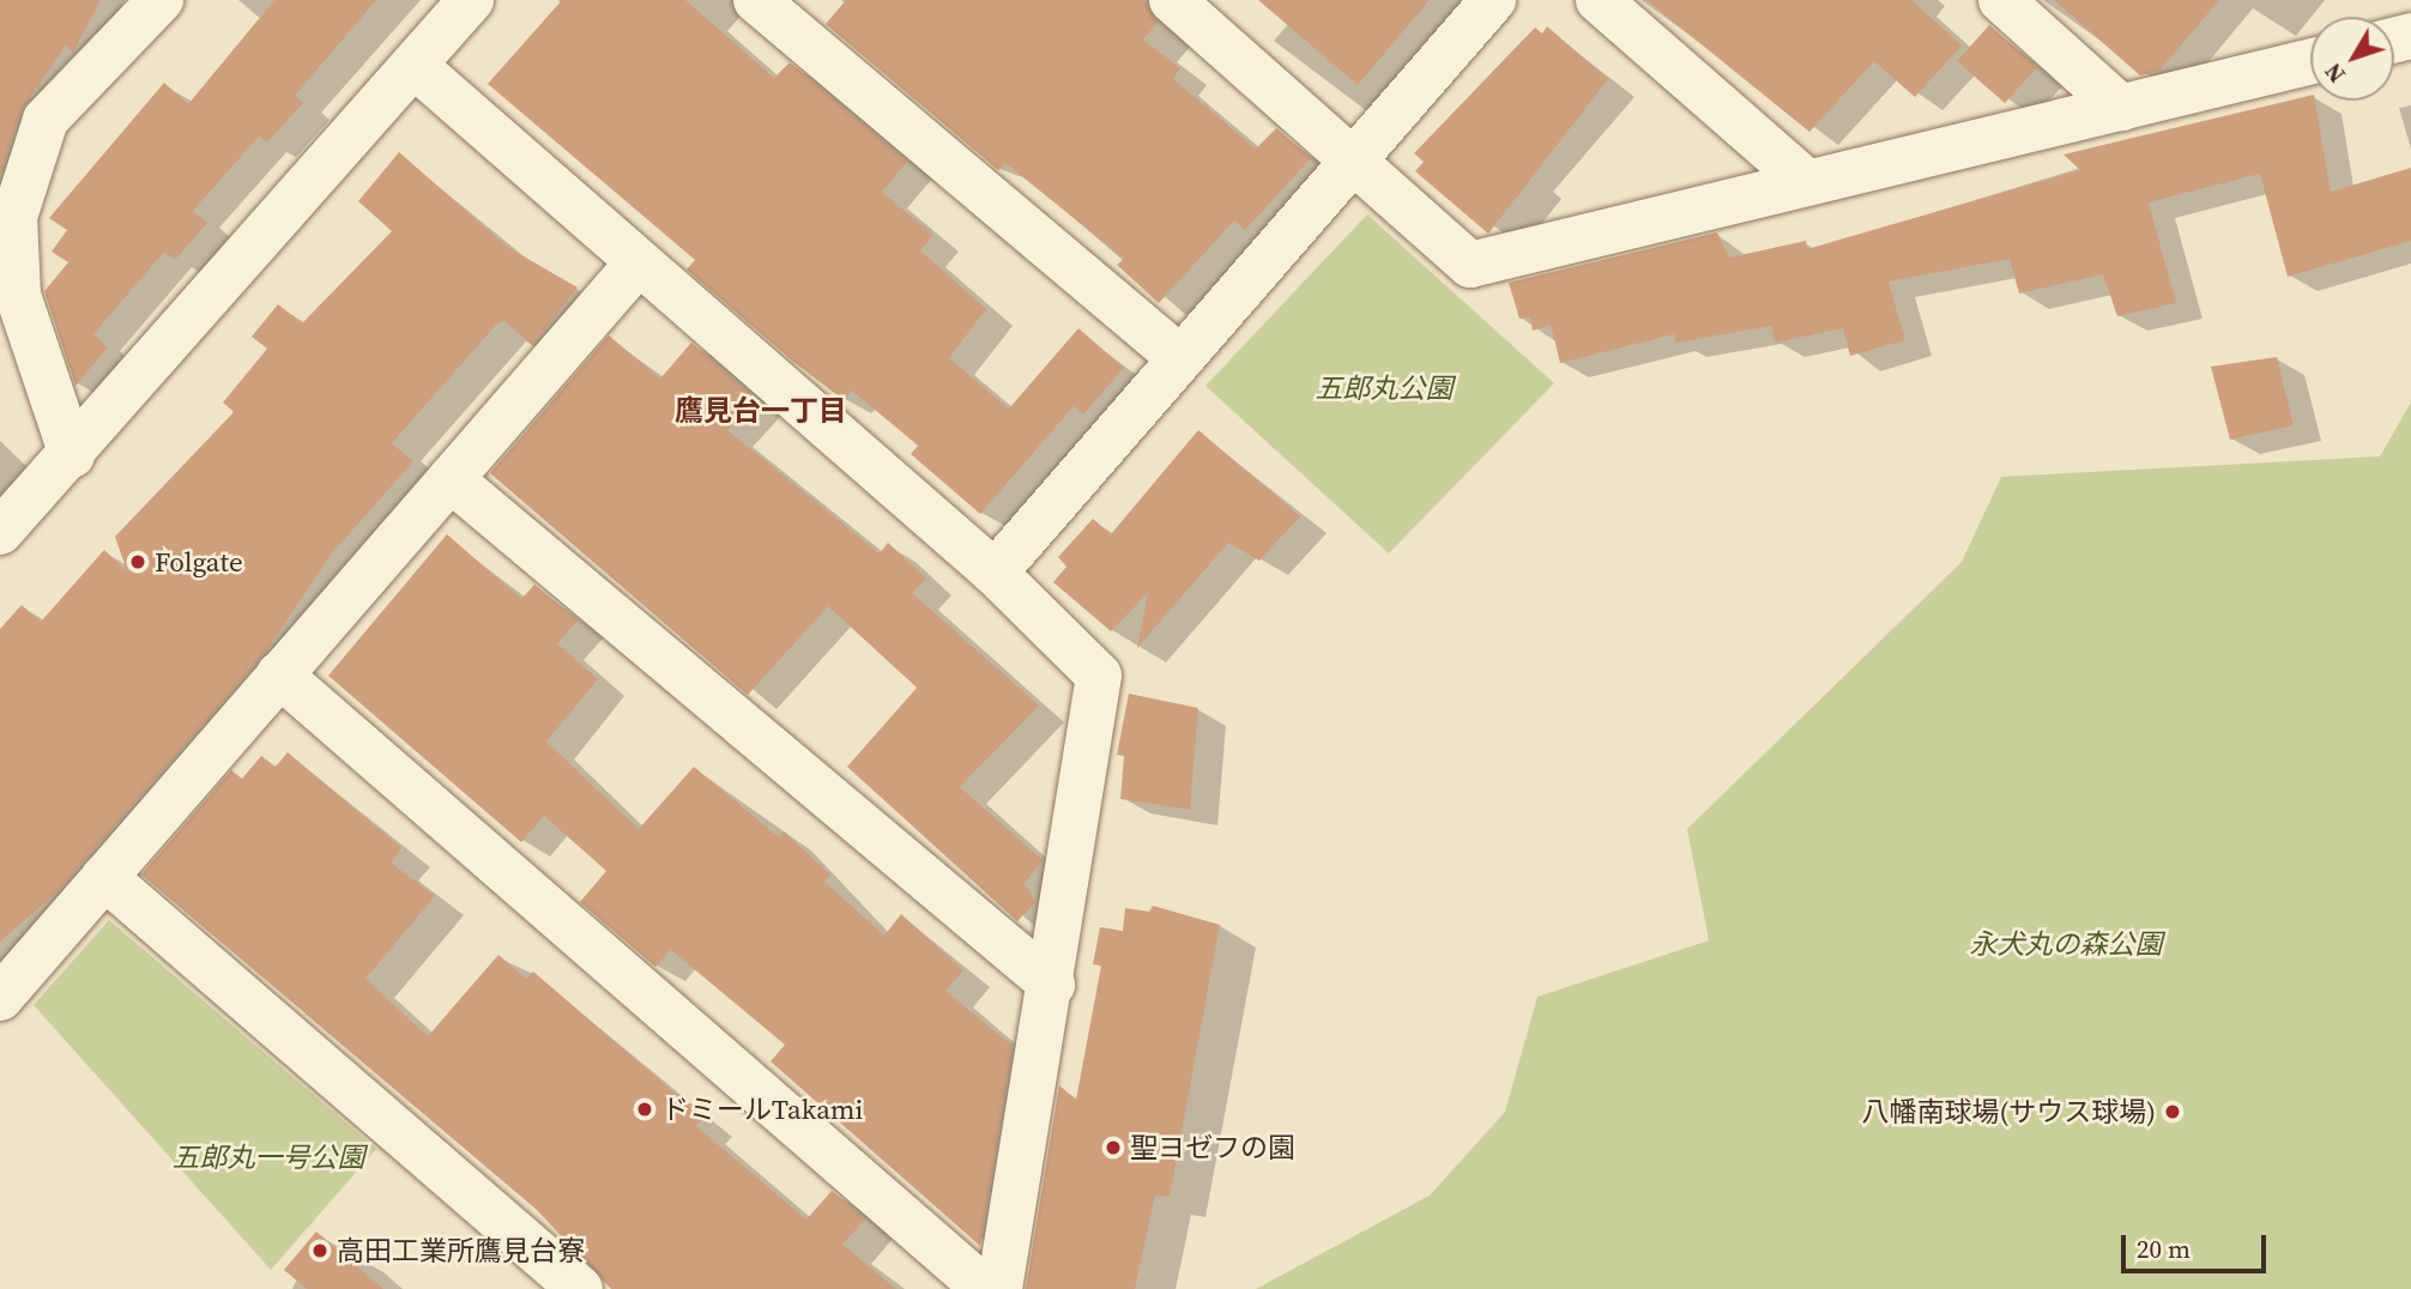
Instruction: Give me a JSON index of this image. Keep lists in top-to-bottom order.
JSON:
{
  "districts": ["鷹見台一丁目"],
  "parks": ["五郎丸公園", "永犬丸の森公園", "五郎丸一号公園"],
  "places": [
    "Folgate",
    "ドミールTakami",
    "八幡南球場(サウス球場)",
    "聖ヨゼフの園",
    "高田工業所鷹見台寮"
  ],
  "scale_bar": "20 m",
  "north": "bottom left"
}
